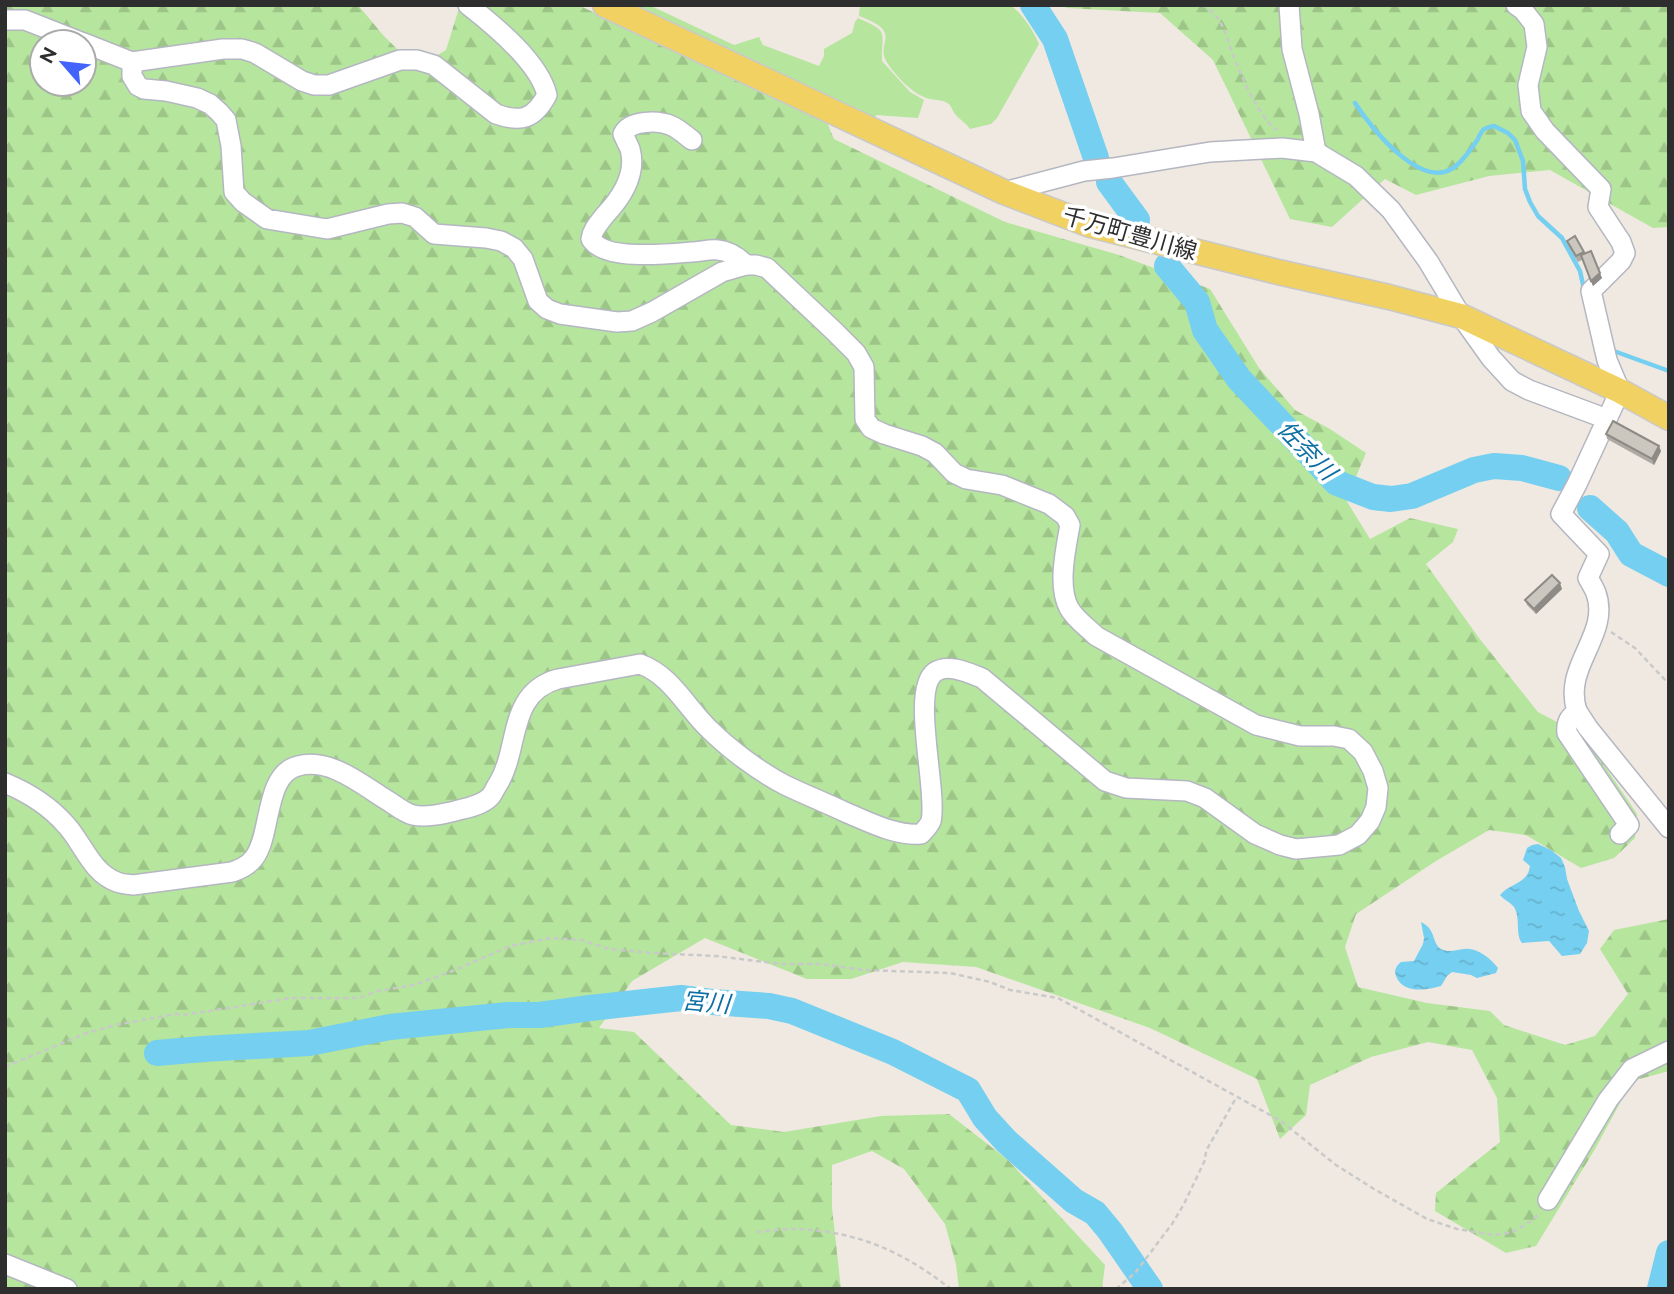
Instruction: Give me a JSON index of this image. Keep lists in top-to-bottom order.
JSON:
{
  "streets": {
    "main road": ["千万町豊川線"]
  },
  "water": ["佐奈川", "宮川"],
  "north": "top left"
}
